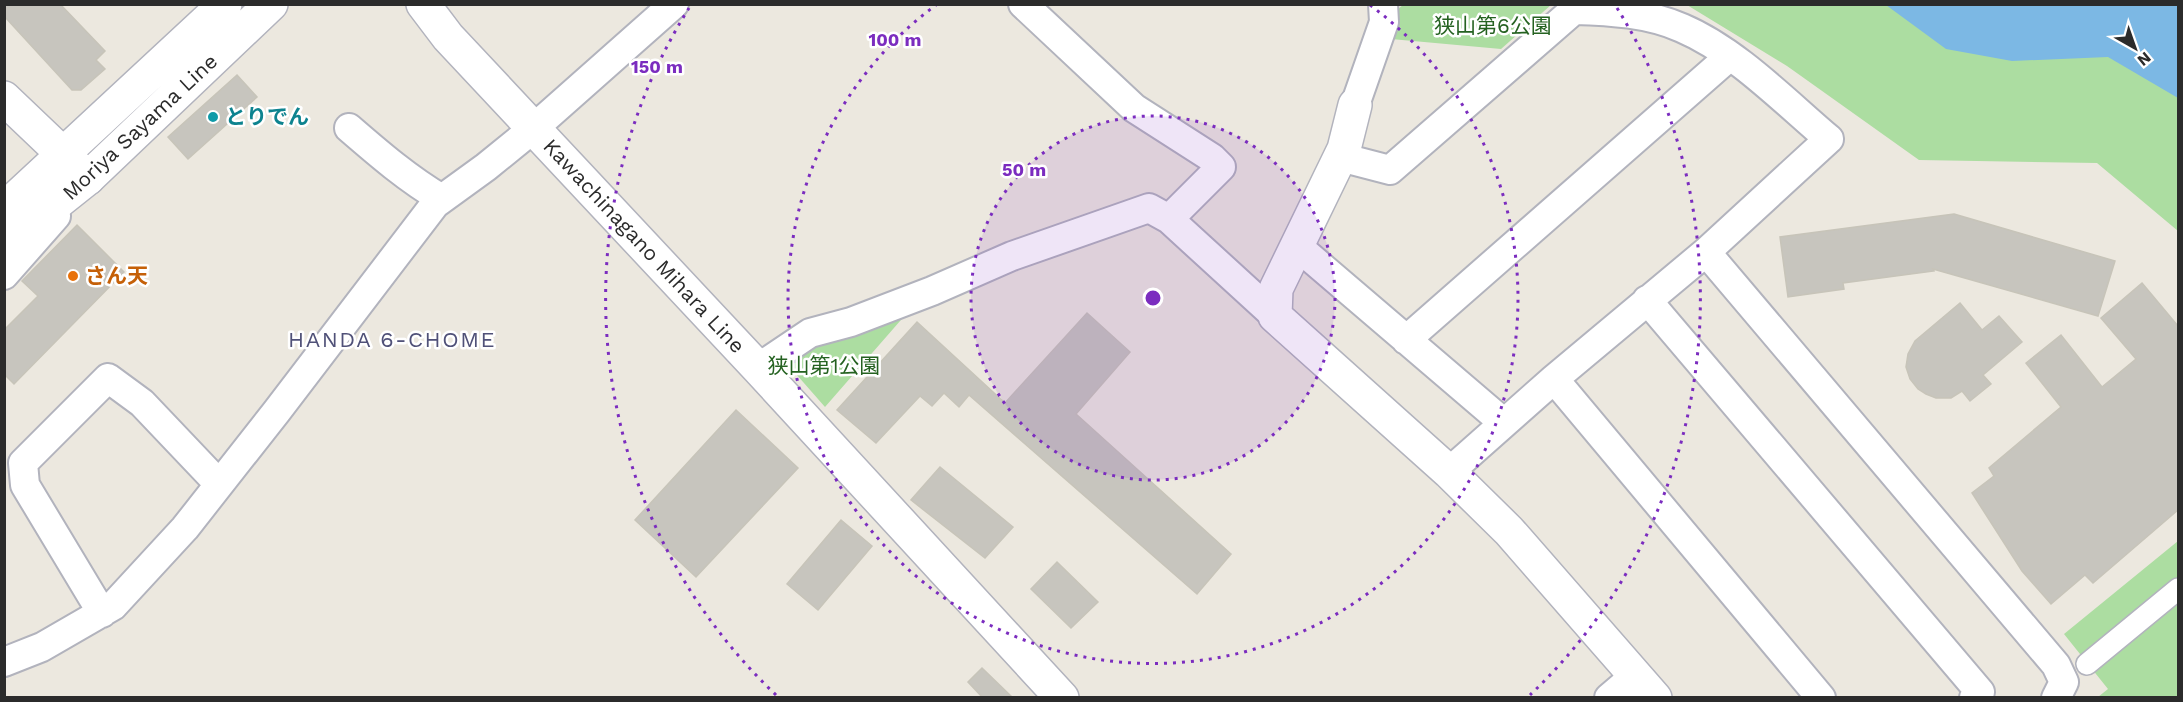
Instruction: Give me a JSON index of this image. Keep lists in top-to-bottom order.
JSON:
{
  "streets": {
    "main road": ["Moriya Sayama Line", "Kawachinagano Mihara Line"]
  },
  "districts": ["HANDA 6-CHOME"],
  "parks": ["狭山第6公園", "狭山第1公園"],
  "places": ["とりでん", "さん天"],
  "north": "bottom right",
  "rings": ["100 m", "150 m", "50 m"]
}
